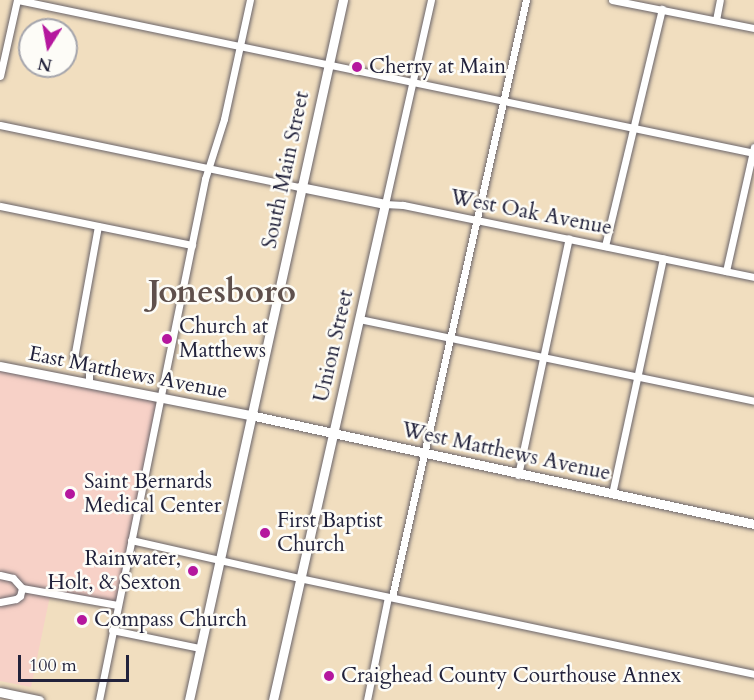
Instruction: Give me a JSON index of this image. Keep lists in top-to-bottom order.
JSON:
{
  "streets": {
    "main road": [
      "South Main Street",
      "West Oak Avenue",
      "Union Street",
      "East Matthews Avenue",
      "West Matthews Avenue"
    ]
  },
  "crossings": [
    ["South Main Street", "West Oak Avenue"],
    ["South Main Street", "East Matthews Avenue"],
    ["South Main Street", "West Matthews Avenue"],
    ["West Oak Avenue", "Union Street"],
    ["Union Street", "West Matthews Avenue"],
    ["East Matthews Avenue", "West Matthews Avenue"]
  ],
  "districts": ["Jonesboro"],
  "places": [
    "Cherry at Main",
    "Church at Matthews",
    "Saint Bernards Medical Center",
    "First Baptist Church",
    "Rainwater, Holt, & Sexton",
    "Compass Church",
    "Craighead County Courthouse Annex"
  ],
  "scale_bar": "100 m",
  "north": "bottom"
}
